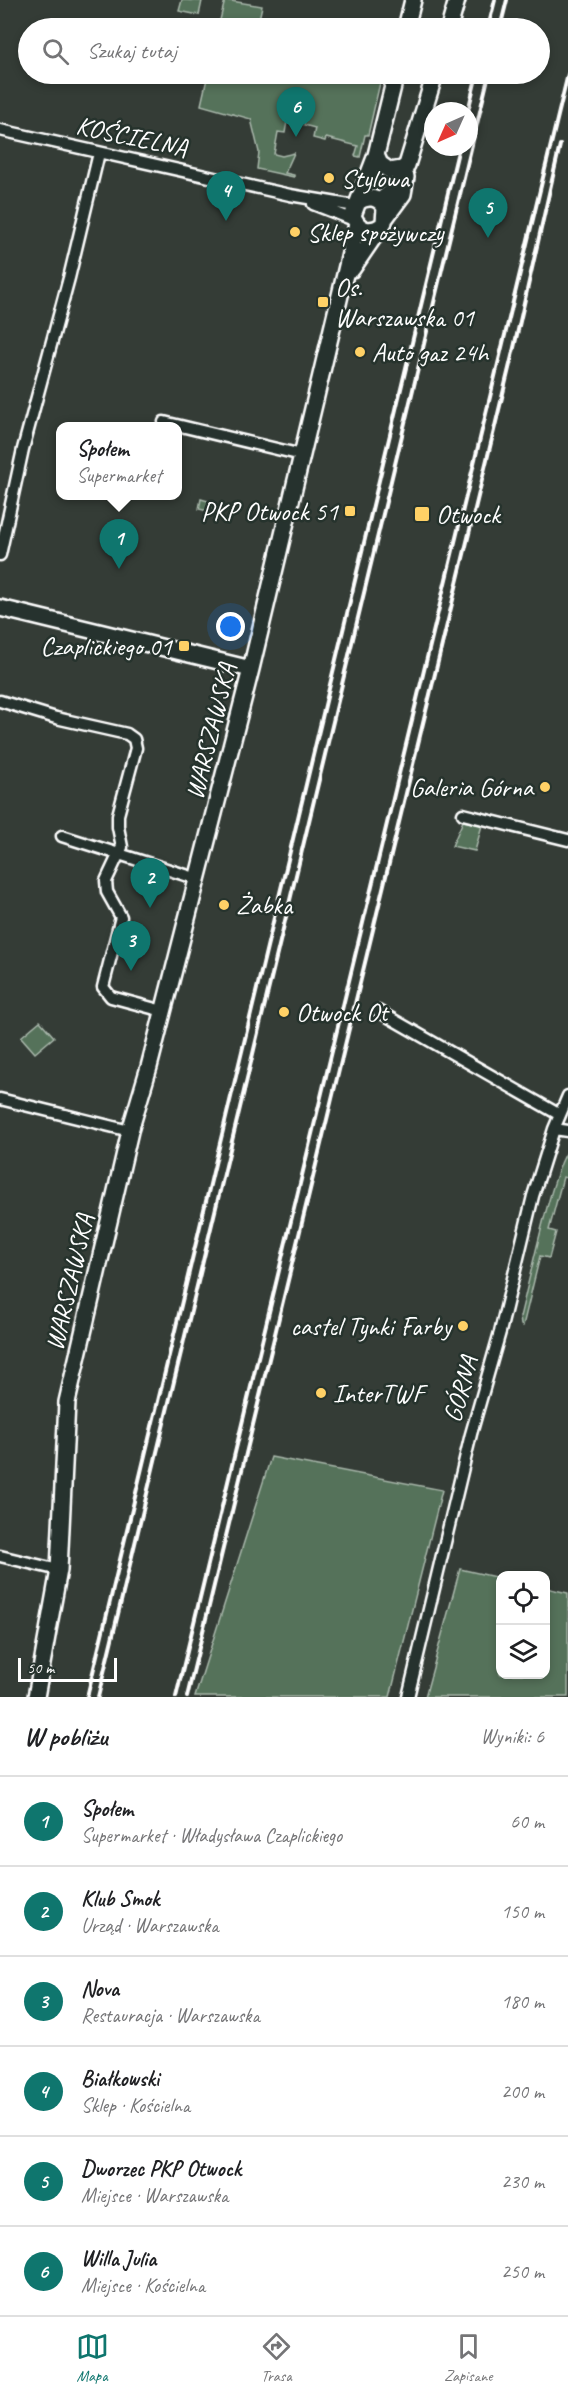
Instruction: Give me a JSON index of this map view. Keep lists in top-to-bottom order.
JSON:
{
  "streets": {
    "main road": ["WARSZAWSKA"],
    "street": ["KOŚCIELNA", "GÓRNA"]
  },
  "crossings": [
    ["KOŚCIELNA", "WARSZAWSKA"]
  ],
  "places": {
    "other": [
      "Stylowa",
      "Sklep spożywczy",
      "Auto gaz 24h",
      "Galeria Górna",
      "Żabka",
      "Otwock Ot",
      "castel Tynki Farby",
      "InterTWF"
    ],
    "transit": [
      "Os. Warszawska 01",
      "PKP Otwock 51",
      "Otwock",
      "Czaplickiego 01"
    ]
  },
  "scale_bar": "50 m",
  "north": "bottom left",
  "page": {
    "search": "Szukaj tutaj",
    "pins": [
      "6",
      "4",
      "5",
      "1",
      "2",
      "3"
    ],
    "popup": ["Społem", "Supermarket"],
    "scale": "50 m",
    "heading": ["W pobliżu", "Wyniki: 6"],
    "list": [
      {
        "mark": "1",
        "name": "Społem",
        "note": "Supermarket · Władysława Czaplickiego",
        "value": "60 m"
      },
      {
        "mark": "2",
        "name": "Klub Smok",
        "note": "Urząd · Warszawska",
        "value": "150 m"
      },
      {
        "mark": "3",
        "name": "Nova",
        "note": "Restauracja · Warszawska",
        "value": "180 m"
      },
      {
        "mark": "4",
        "name": "Białkowski",
        "note": "Sklep · Kościelna",
        "value": "200 m"
      },
      {
        "mark": "5",
        "name": "Dworzec PKP Otwock",
        "note": "Miejsce · Warszawska",
        "value": "230 m"
      },
      {
        "mark": "6",
        "name": "Willa Julia",
        "note": "Miejsce · Kościelna",
        "value": "250 m"
      }
    ],
    "nav": ["Mapa", "Trasa", "Zapisane"]
  }
}
